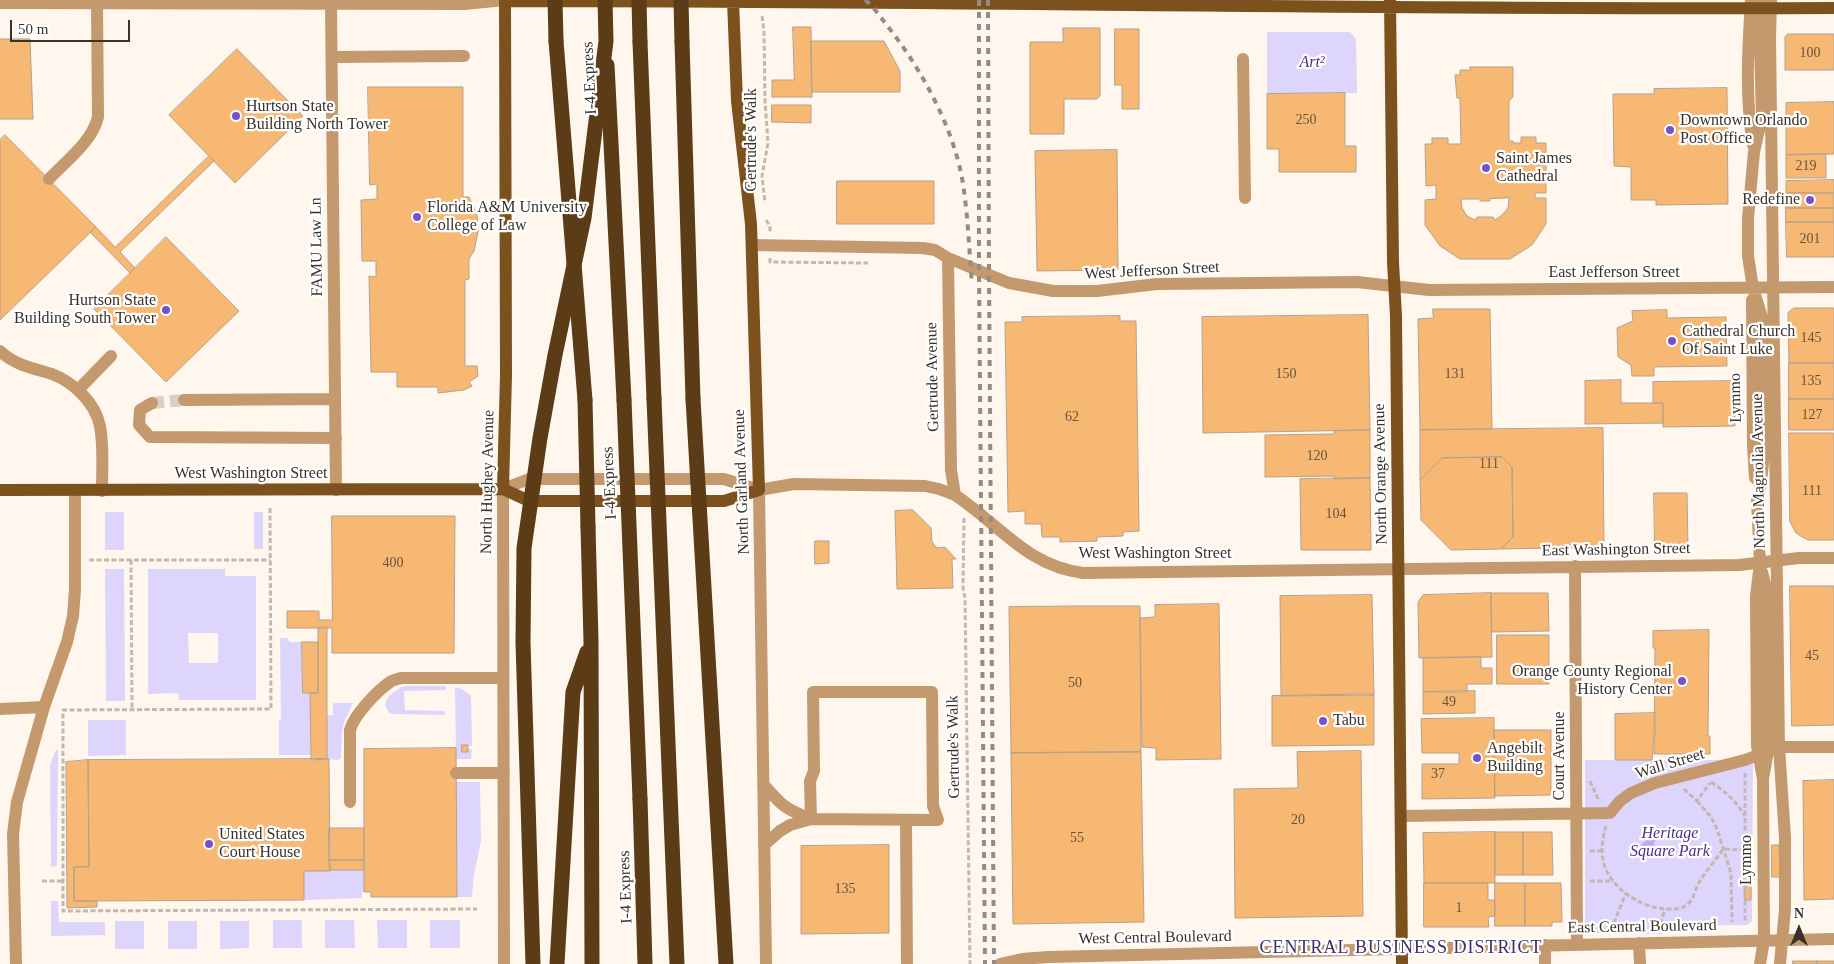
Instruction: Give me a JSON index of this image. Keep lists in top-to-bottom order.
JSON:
{
  "streets": {
    "highway": ["I-4 Express"],
    "main road": [
      "West Washington Street",
      "North Orange Avenue",
      "North Hughey Avenue",
      "North Garland Avenue"
    ],
    "street": [
      "FAMU Law Ln",
      "West Jefferson Street",
      "East Jefferson Street",
      "Gertrude Avenue",
      "Lymmo",
      "North Magnolia Avenue",
      "East Washington Street",
      "Court Avenue",
      "Wall Street",
      "East Central Boulevard",
      "West Central Boulevard"
    ],
    "path": ["Gertrude's Walk"]
  },
  "crossings": [
    ["FAMU Law Ln", "West Washington Street"],
    ["West Jefferson Street", "East Jefferson Street"],
    ["West Jefferson Street", "Gertrude Avenue"],
    ["West Jefferson Street", "North Orange Avenue"],
    ["West Jefferson Street", "North Garland Avenue"],
    ["East Jefferson Street", "Lymmo"],
    ["East Jefferson Street", "North Magnolia Avenue"],
    ["East Jefferson Street", "North Orange Avenue"],
    ["Gertrude Avenue", "West Washington Street"],
    ["Lymmo", "North Magnolia Avenue"],
    ["Lymmo", "East Washington Street"],
    ["Lymmo", "Wall Street"],
    ["Lymmo", "East Central Boulevard"],
    ["North Magnolia Avenue", "East Washington Street"],
    ["North Magnolia Avenue", "Wall Street"],
    ["North Magnolia Avenue", "East Central Boulevard"],
    ["West Washington Street", "North Orange Avenue"],
    ["West Washington Street", "North Hughey Avenue"],
    ["West Washington Street", "North Garland Avenue"],
    ["West Washington Street", "East Washington Street"],
    ["North Orange Avenue", "East Washington Street"],
    ["North Orange Avenue", "East Central Boulevard"],
    ["North Orange Avenue", "West Central Boulevard"],
    ["East Washington Street", "Court Avenue"],
    ["Court Avenue", "East Central Boulevard"],
    ["East Central Boulevard", "West Central Boulevard"]
  ],
  "districts": ["CENTRAL BUSINESS DISTRICT"],
  "parks": ["Art²", "Heritage Square Park"],
  "places": [
    "Hurtson State Building North Tower",
    "Downtown Orlando Post Office",
    "Saint James Cathedral",
    "Redefine",
    "Florida A&M University College of Law",
    "Hurtson State Building South Tower",
    "Cathedral Church Of Saint Luke",
    "Orange County Regional History Center",
    "Tabu",
    "Angebilt Building",
    "United States Court House"
  ],
  "house_numbers": [
    "100",
    "250",
    "219",
    "201",
    "145",
    "150",
    "131",
    "135",
    "127",
    "62",
    "120",
    "111",
    "111",
    "104",
    "400",
    "45",
    "50",
    "49",
    "37",
    "20",
    "55",
    "135",
    "1"
  ],
  "scale_bar": "50 m",
  "north": "top"
}
